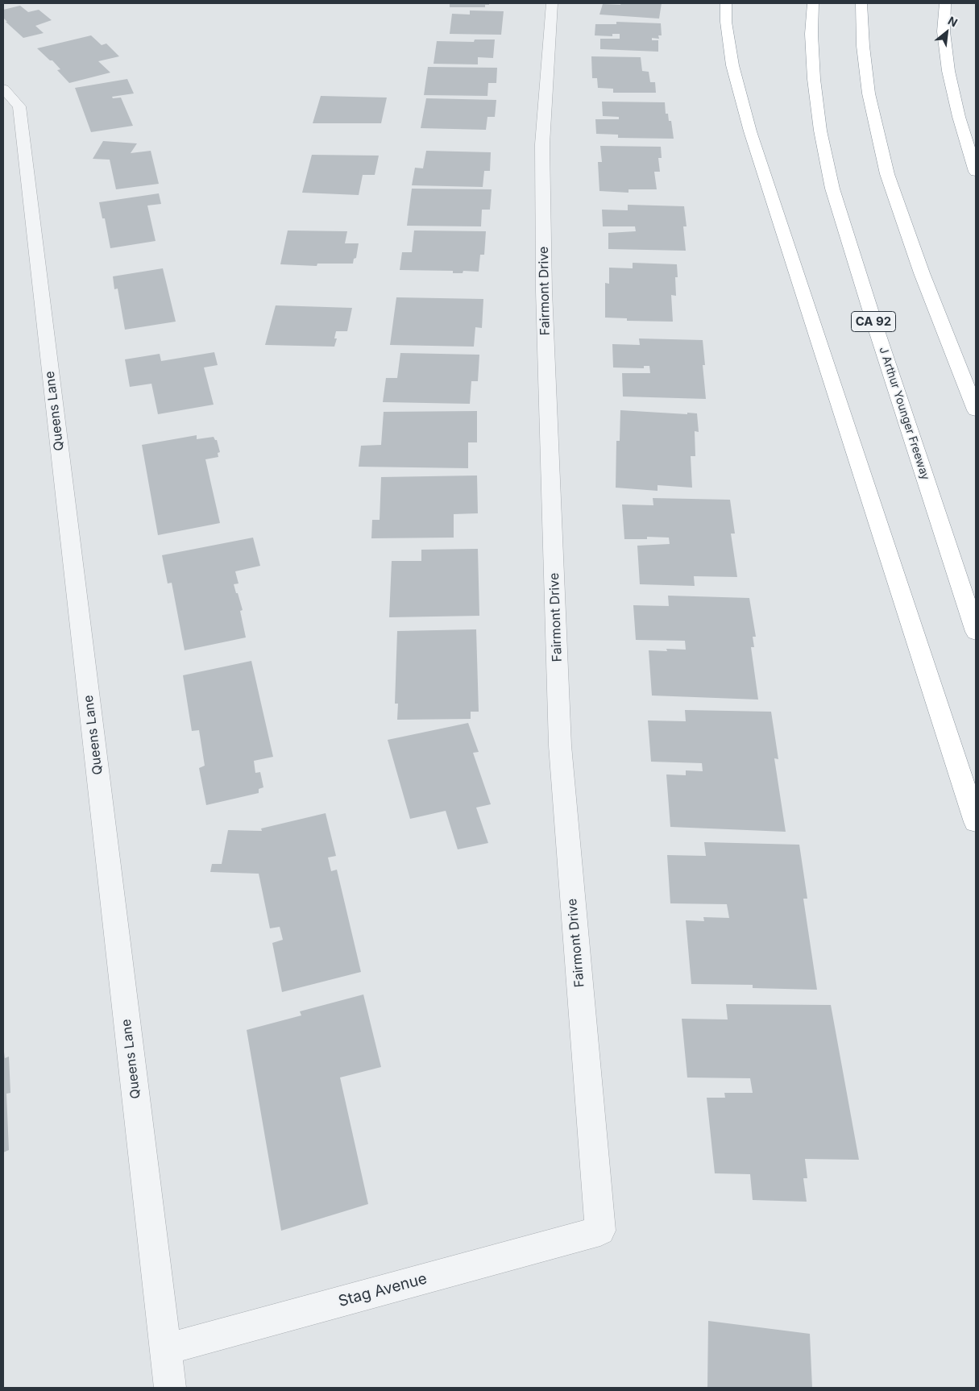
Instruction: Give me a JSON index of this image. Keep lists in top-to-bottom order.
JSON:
{
  "streets": {
    "highway": ["CA 92", "J Arthur Younger Freeway"],
    "street": ["Fairmont Drive", "Queens Lane", "Stag Avenue"]
  },
  "crossings": [
    ["Fairmont Drive", "Stag Avenue"],
    ["Queens Lane", "Stag Avenue"]
  ],
  "north": "top right"
}
